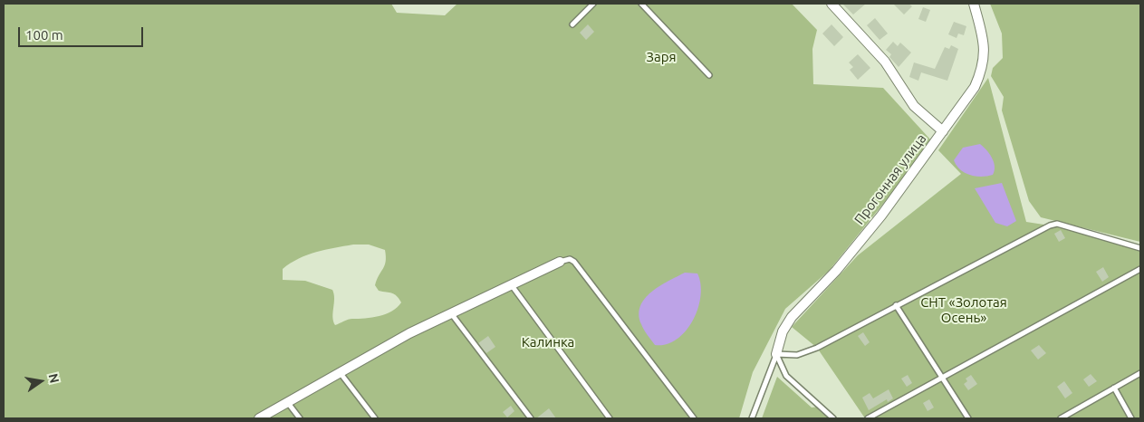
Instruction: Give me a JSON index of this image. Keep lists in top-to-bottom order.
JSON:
{
  "streets": {
    "street": ["Прогонная улица"]
  },
  "parks": ["Заря", "СНТ «Золотая Осень»", "Калинка"],
  "scale_bar": "100 m",
  "north": "right"
}
